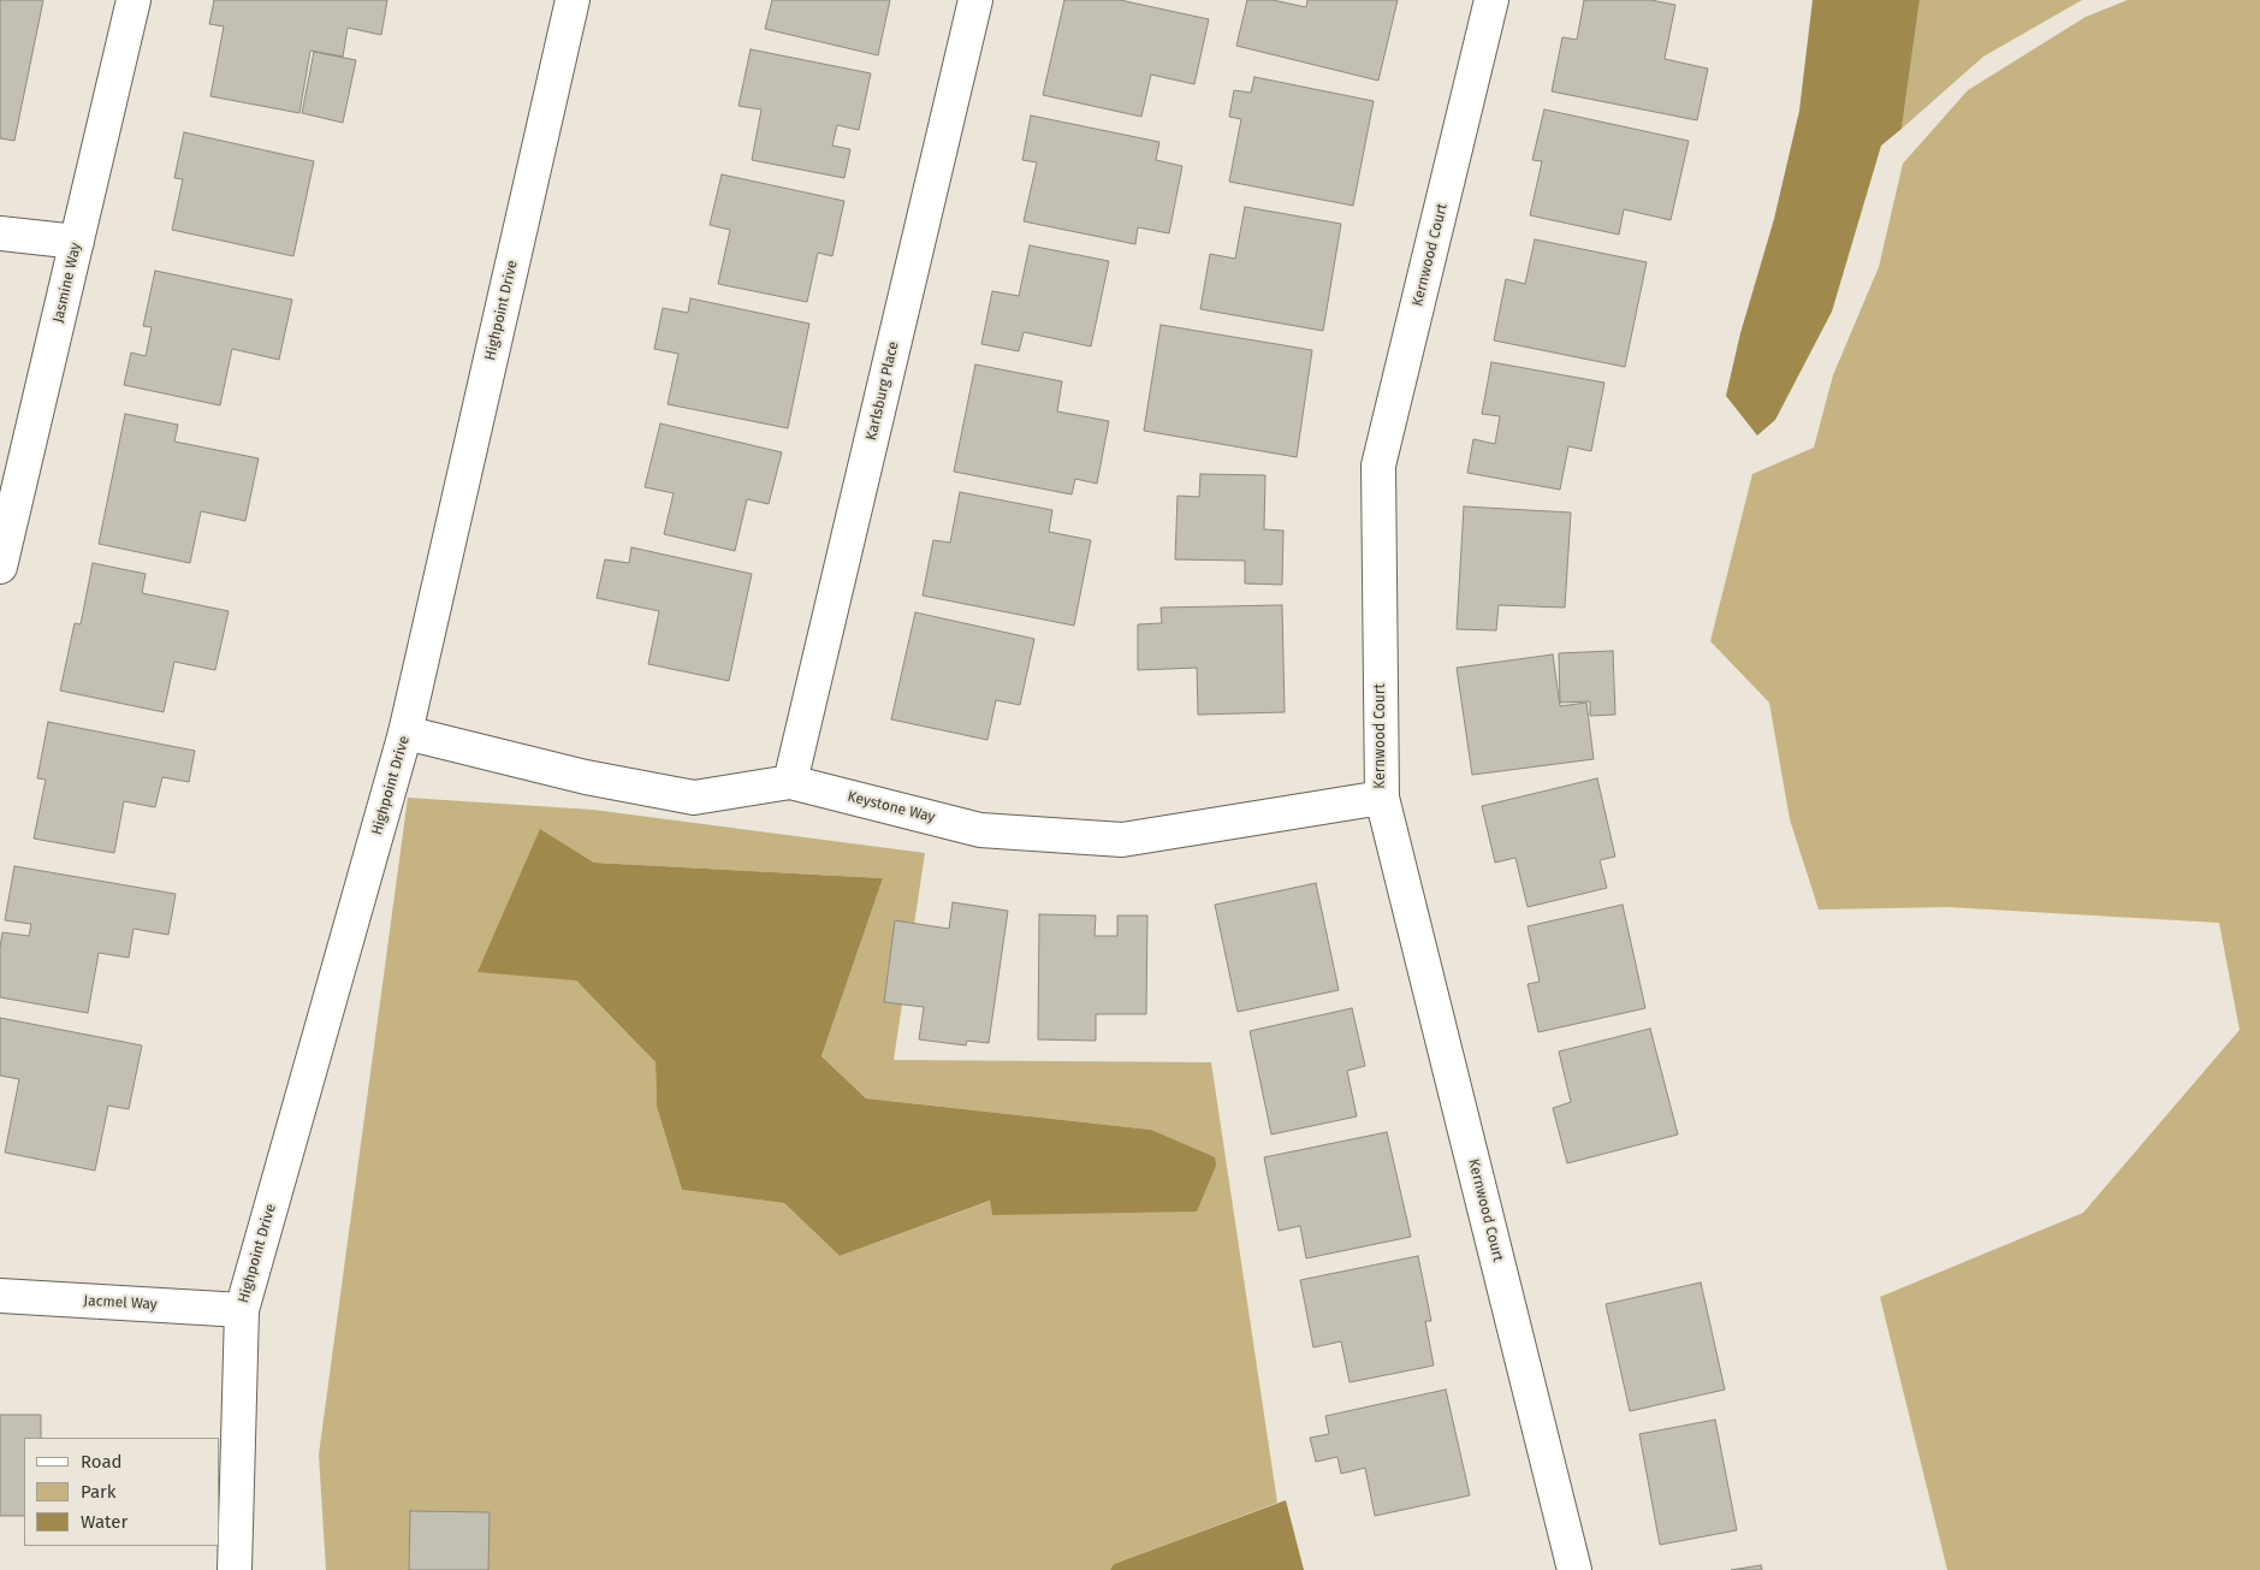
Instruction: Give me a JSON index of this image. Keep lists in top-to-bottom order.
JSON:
{
  "streets": {
    "street": [
      "Kernwood Court",
      "Jasmine Way",
      "Highpoint Drive",
      "Karlsburg Place",
      "Keystone Way",
      "Jacmel Way"
    ]
  },
  "crossings": [
    ["Kernwood Court", "Keystone Way"],
    ["Highpoint Drive", "Keystone Way"],
    ["Highpoint Drive", "Jacmel Way"],
    ["Karlsburg Place", "Keystone Way"]
  ],
  "legend": ["Road", "Park", "Water"]
}
